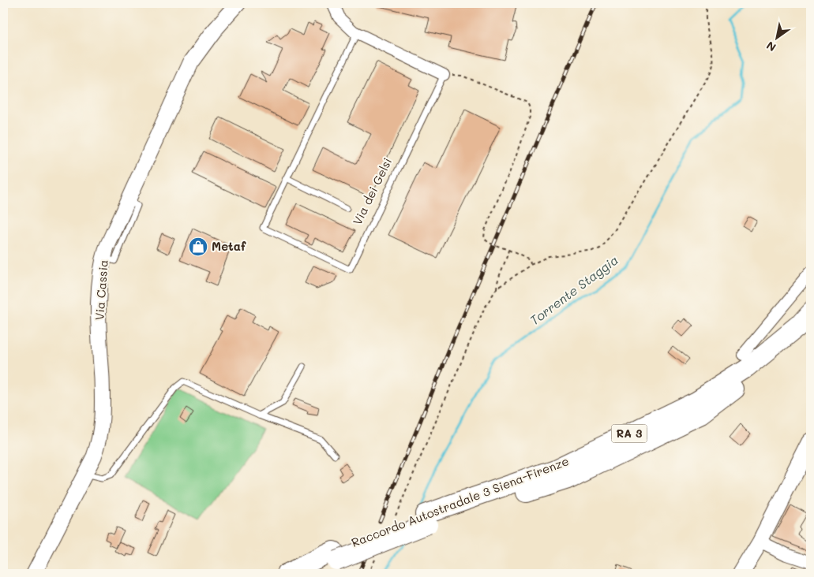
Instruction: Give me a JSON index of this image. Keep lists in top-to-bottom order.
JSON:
{
  "streets": {
    "highway": ["RA 3", "Raccordo Autostradale 3 Siena-Firenze"],
    "main road": ["Via Cassia"],
    "lane": ["Via dei Gelsi"]
  },
  "water": ["Torrente Staggia"],
  "places": {
    "shop": ["Metaf"]
  },
  "north": "bottom left"
}
